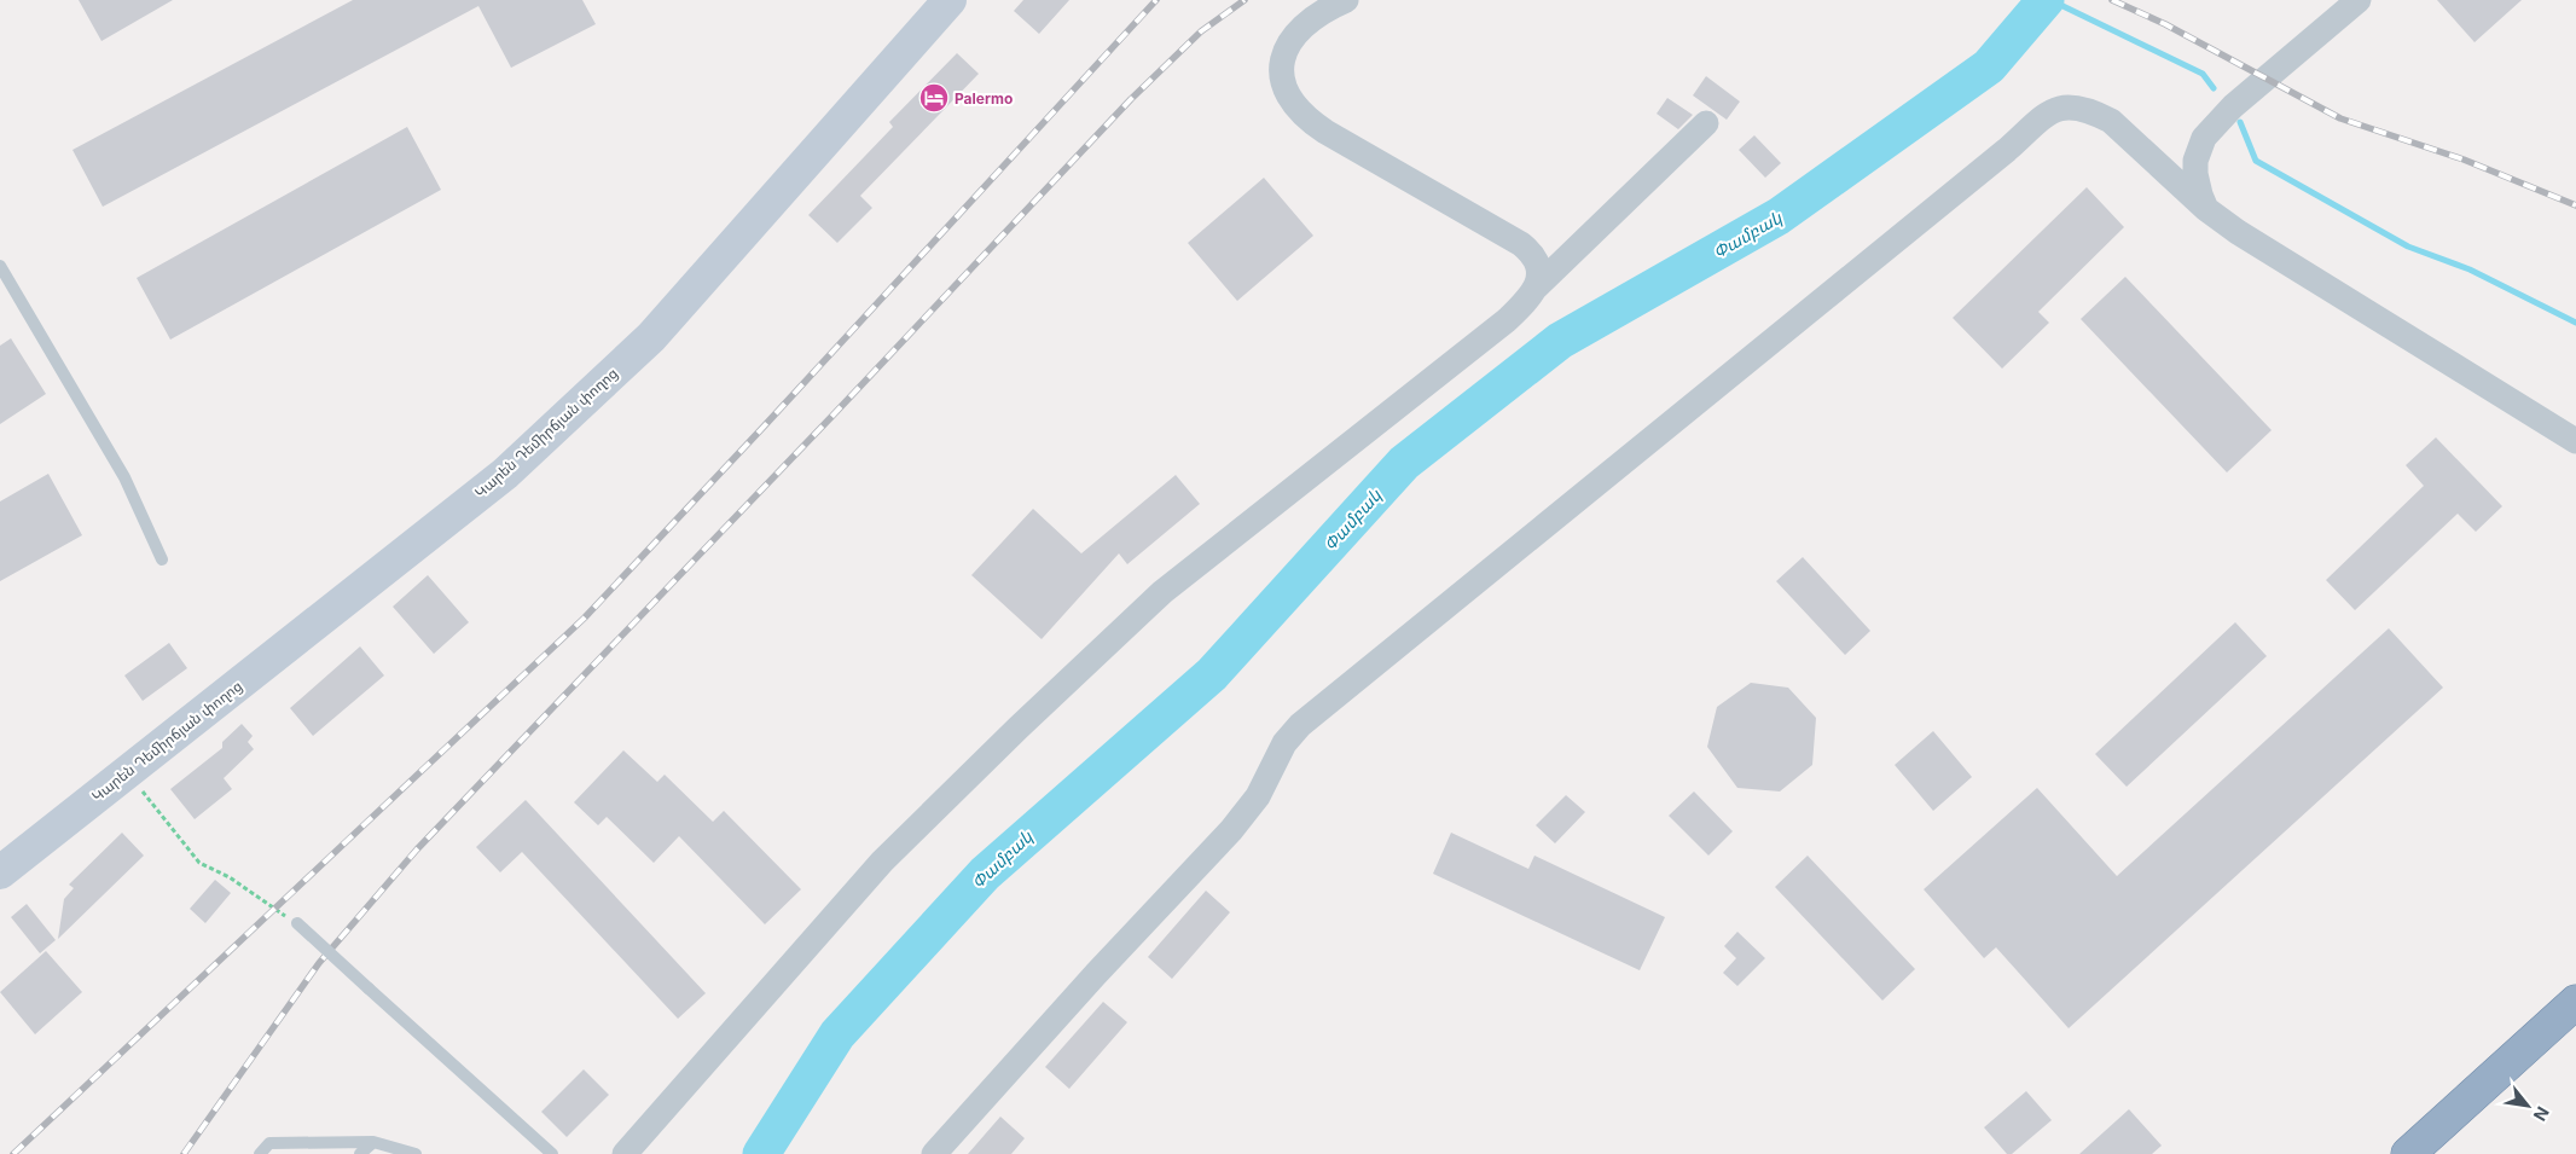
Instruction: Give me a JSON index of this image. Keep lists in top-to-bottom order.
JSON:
{
  "streets": {
    "main road": ["Կարեն Դեմիրճյան փողոց"]
  },
  "water": ["Փամբակ"],
  "places": {
    "hotel": ["Palermo"]
  },
  "north": "bottom right"
}
